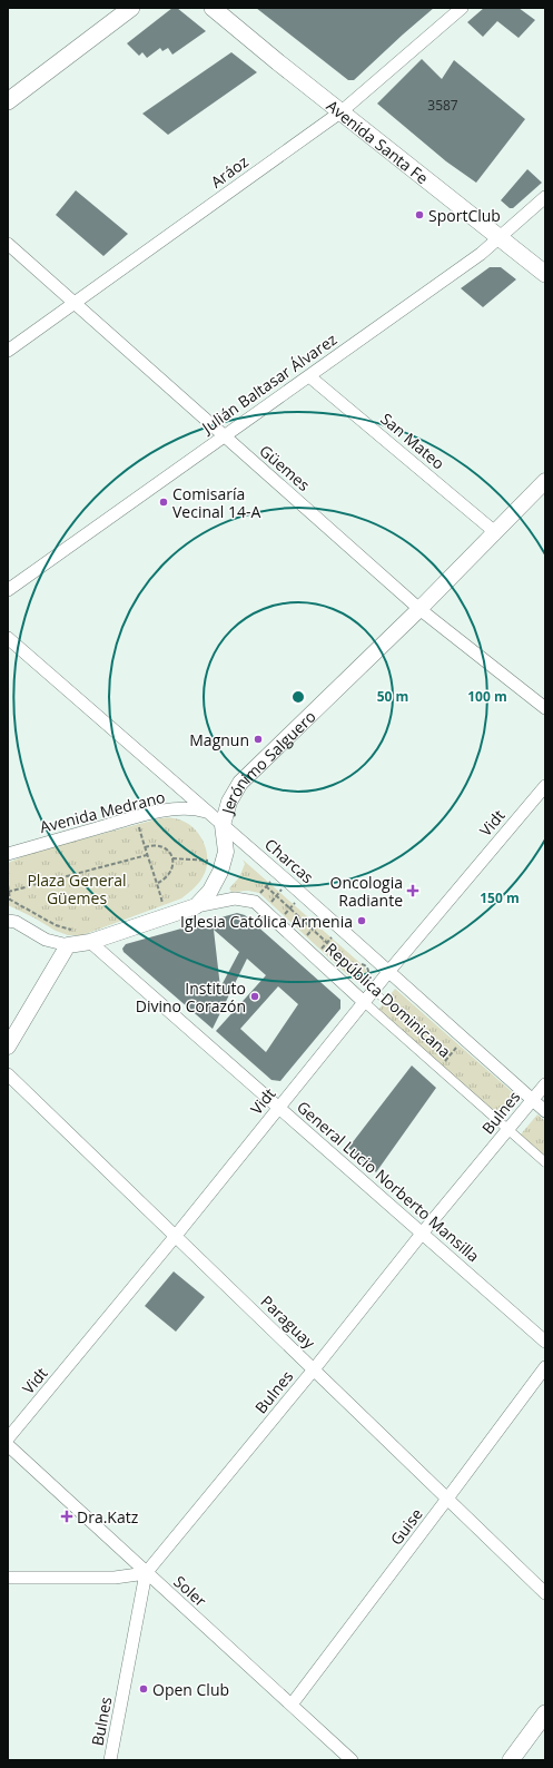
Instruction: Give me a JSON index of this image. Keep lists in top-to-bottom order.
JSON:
{
  "streets": {
    "main road": ["Avenida Santa Fe"],
    "street": [
      "Aráoz",
      "Julián Baltasar Álvarez",
      "San Mateo",
      "Güemes",
      "Jerónimo Salguero",
      "Avenida Medrano",
      "Vidt",
      "Charcas",
      "República Dominicana",
      "Bulnes",
      "General Lucio Norberto Mansilla",
      "Paraguay",
      "Guise",
      "Soler"
    ]
  },
  "crossings": [
    ["Avenida Santa Fe", "Aráoz"],
    ["Avenida Santa Fe", "Julián Baltasar Álvarez"],
    ["Aráoz", "Güemes"],
    ["Julián Baltasar Álvarez", "San Mateo"],
    ["Julián Baltasar Álvarez", "Güemes"],
    ["San Mateo", "Jerónimo Salguero"],
    ["Güemes", "Jerónimo Salguero"],
    ["Jerónimo Salguero", "Charcas"],
    ["Jerónimo Salguero", "General Lucio Norberto Mansilla"],
    ["Avenida Medrano", "Charcas"],
    ["Vidt", "Charcas"],
    ["Vidt", "República Dominicana"],
    ["Vidt", "General Lucio Norberto Mansilla"],
    ["Vidt", "Paraguay"],
    ["Charcas", "Bulnes"],
    ["República Dominicana", "Bulnes"],
    ["Bulnes", "General Lucio Norberto Mansilla"],
    ["Bulnes", "Paraguay"],
    ["Bulnes", "Soler"],
    ["Paraguay", "Guise"],
    ["Guise", "Soler"]
  ],
  "parks": ["Plaza General Güemes"],
  "places": {
    "other": [
      "SportClub",
      "Comisaría Vecinal 14-A",
      "Magnun",
      "Iglesia Católica Armenia",
      "Instituto Divino Corazón",
      "Open Club"
    ],
    "health": ["Oncologia Radiante", "Dra.Katz"]
  },
  "house_numbers": ["3587"],
  "rings": ["50 m", "100 m", "150 m"]
}
